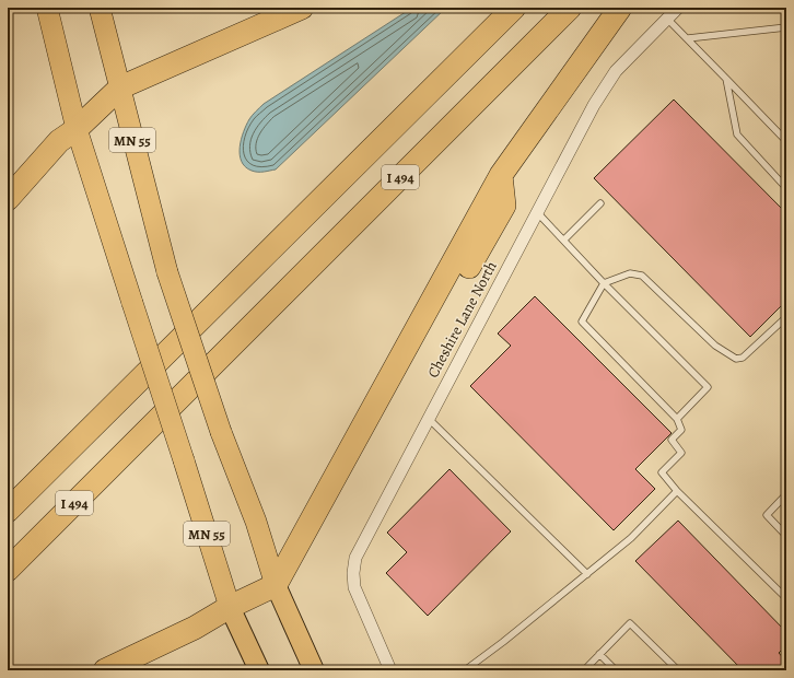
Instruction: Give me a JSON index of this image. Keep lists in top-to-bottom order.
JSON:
{
  "streets": {
    "highway": ["MN 55", "I 494"],
    "street": ["Cheshire Lane North"]
  }
}
